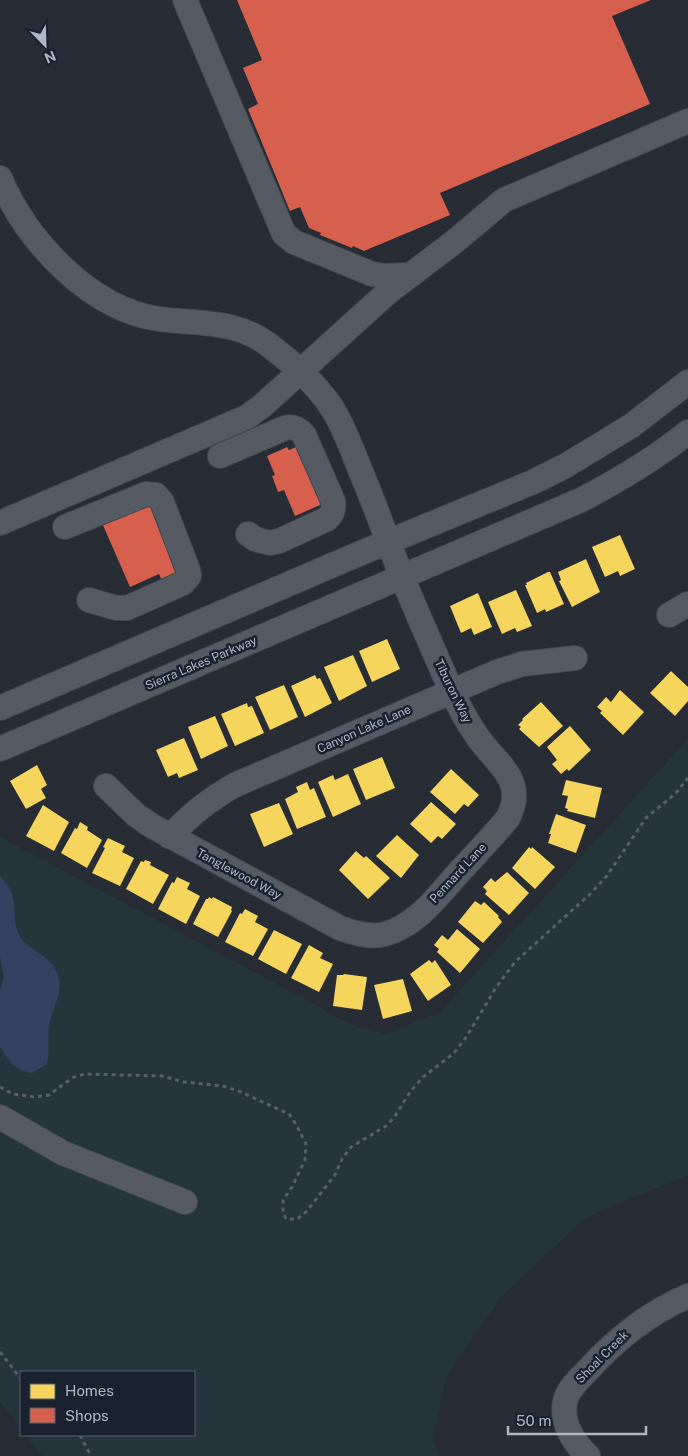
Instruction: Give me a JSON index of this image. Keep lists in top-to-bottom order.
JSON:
{
  "streets": {
    "street": [
      "Sierra Lakes Parkway",
      "Tiburon Way",
      "Canyon Lake Lane",
      "Pennard Lane",
      "Tanglewood Way",
      "Shoal Creek"
    ]
  },
  "crossings": [
    ["Sierra Lakes Parkway", "Tiburon Way"],
    ["Tiburon Way", "Canyon Lake Lane"],
    ["Tiburon Way", "Pennard Lane"],
    ["Canyon Lake Lane", "Tanglewood Way"],
    ["Pennard Lane", "Tanglewood Way"]
  ],
  "legend": ["Homes", "Shops"],
  "scale_bar": "50 m",
  "north": "bottom right"
}
